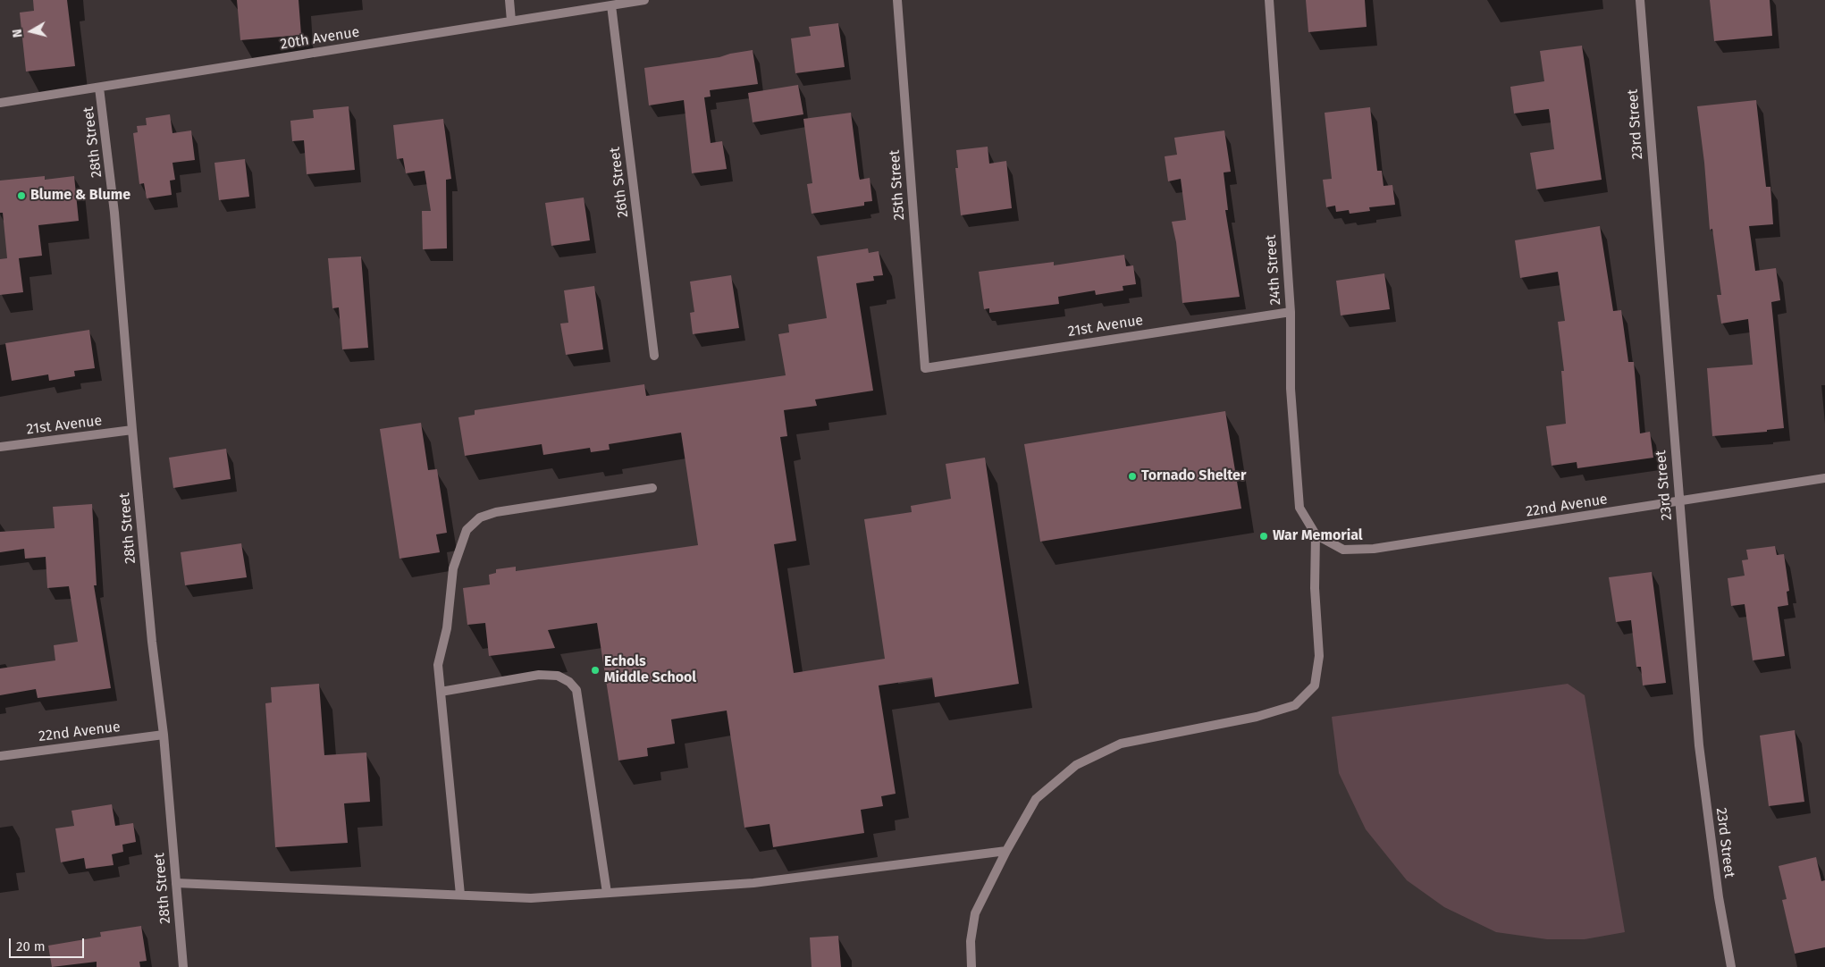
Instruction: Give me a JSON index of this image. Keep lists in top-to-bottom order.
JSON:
{
  "streets": {
    "street": [
      "20th Avenue",
      "23rd Street",
      "28th Street",
      "26th Street",
      "25th Street",
      "24th Street",
      "21st Avenue",
      "22nd Avenue"
    ]
  },
  "crossings": [
    ["20th Avenue", "28th Street"],
    ["20th Avenue", "26th Street"],
    ["23rd Street", "22nd Avenue"],
    ["28th Street", "21st Avenue"],
    ["28th Street", "22nd Avenue"],
    ["25th Street", "21st Avenue"],
    ["24th Street", "21st Avenue"],
    ["24th Street", "22nd Avenue"]
  ],
  "places": [
    "Blume & Blume",
    "Tornado Shelter",
    "War Memorial",
    "Echols Middle School"
  ],
  "scale_bar": "20 m",
  "north": "left"
}
